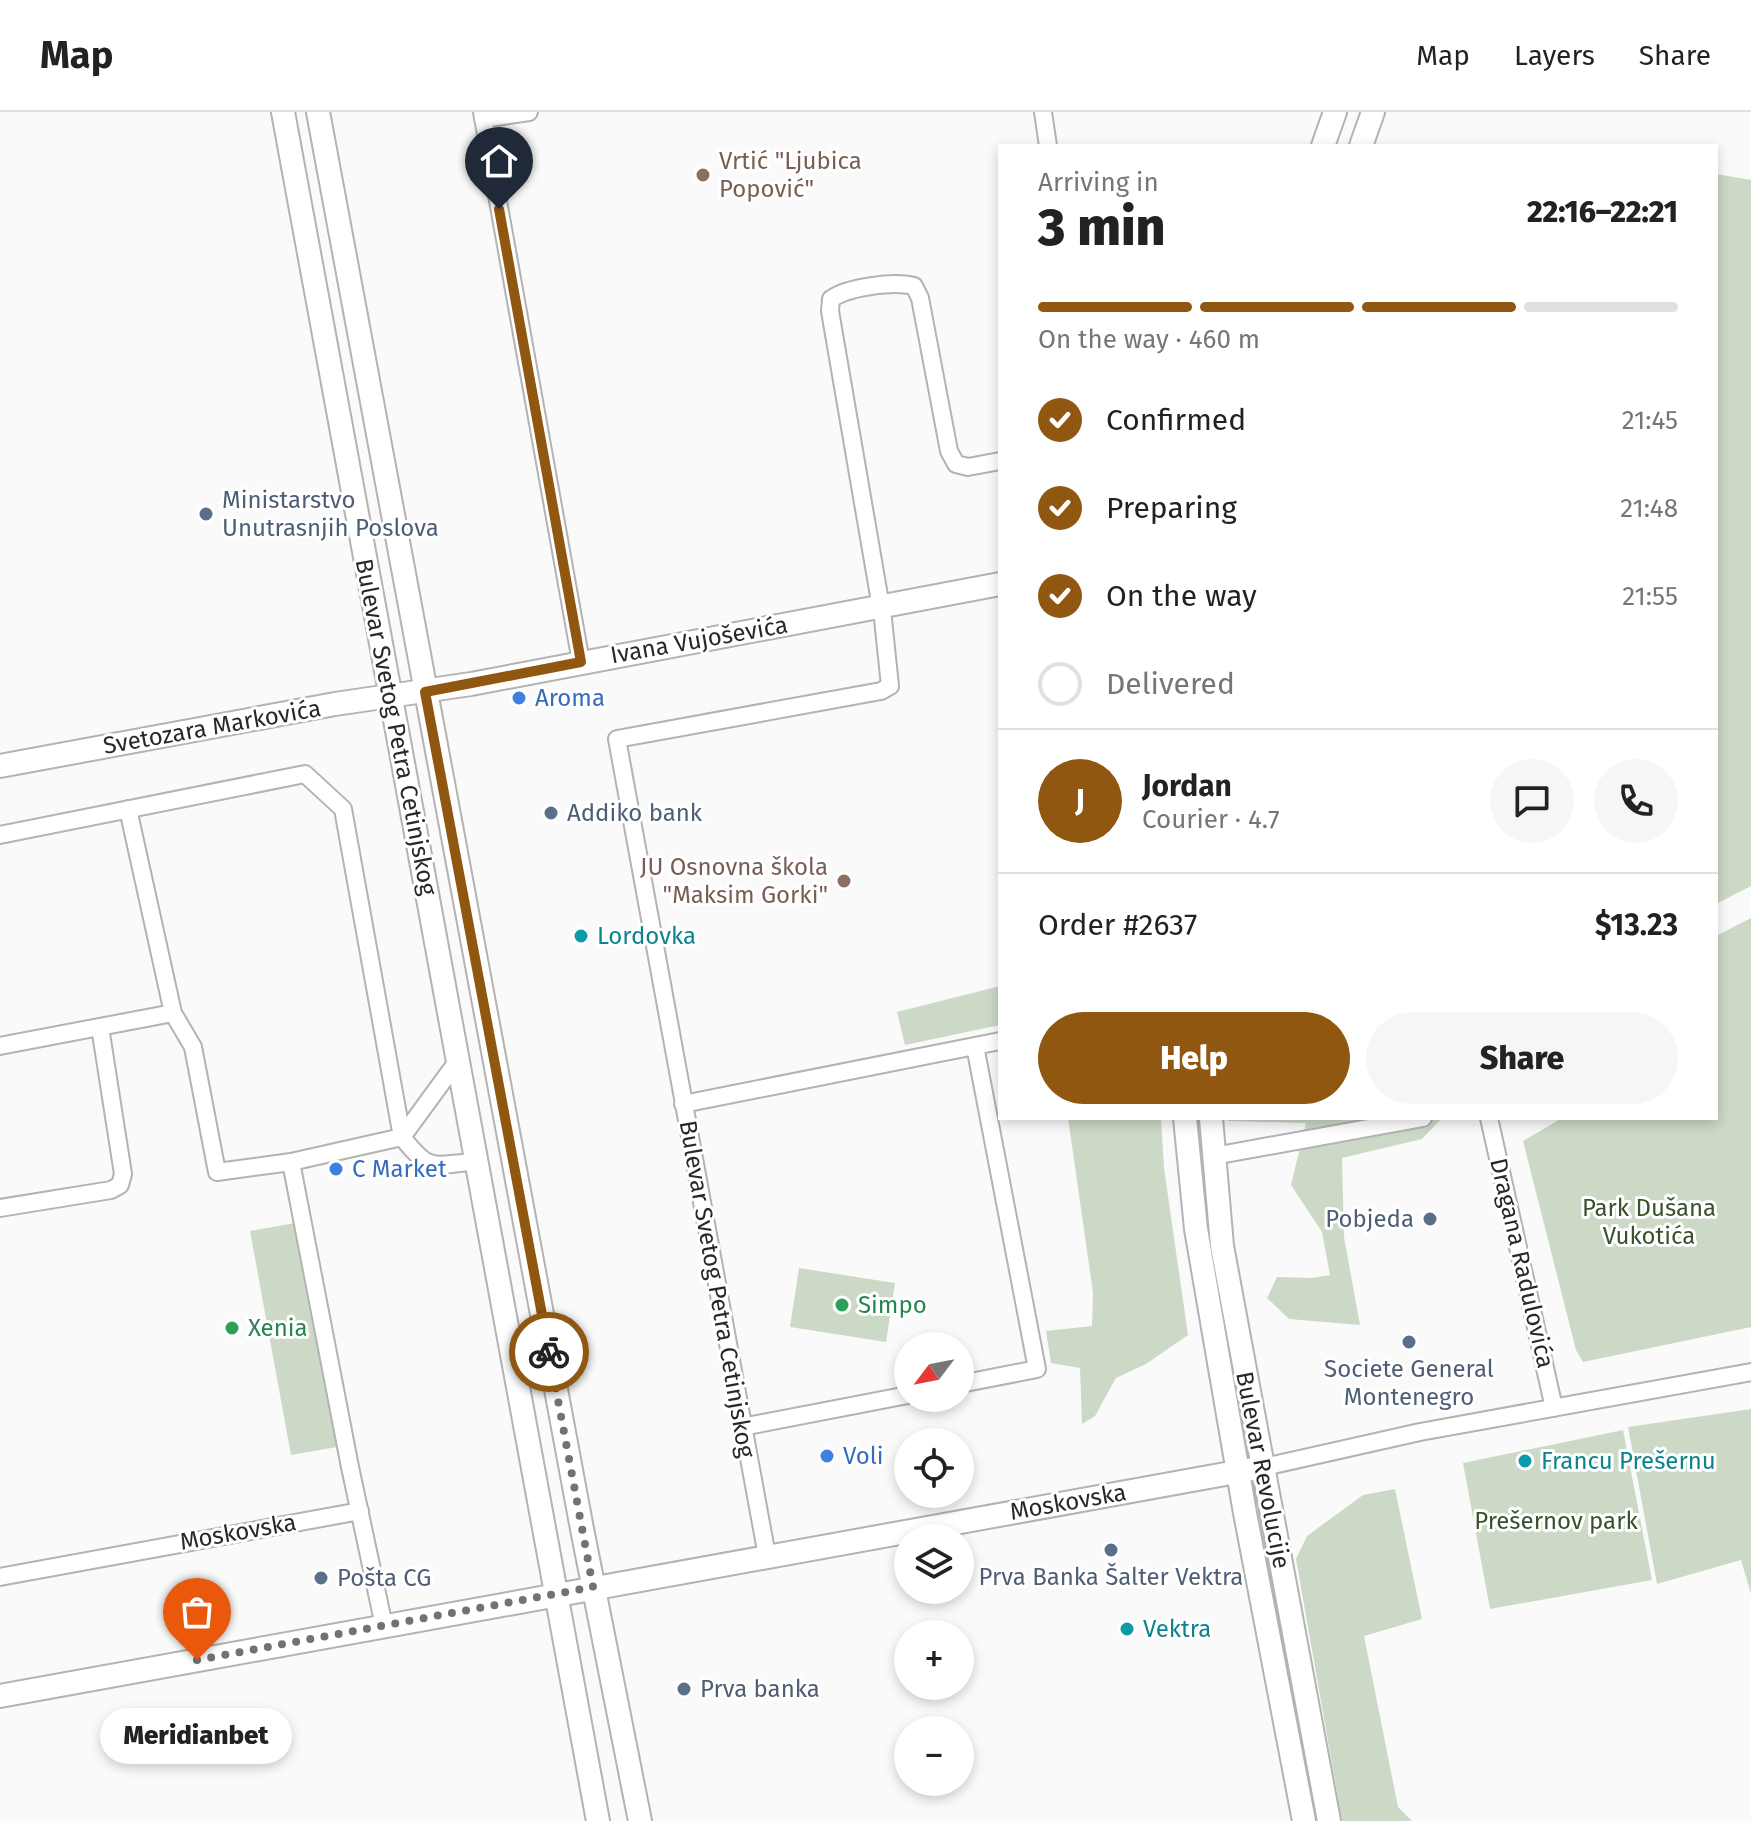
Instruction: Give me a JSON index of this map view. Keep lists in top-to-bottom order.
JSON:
{
  "streets": {
    "main road": [
      "Ivana Vujoševića",
      "Svetozara Markovića",
      "Bulevar Svetog Petra Cetinjskog",
      "Bulevar Revolucije",
      "Moskovska"
    ],
    "street": ["Dragana Radulovića"]
  },
  "crossings": [
    ["Ivana Vujoševića", "Svetozara Markovića"],
    ["Ivana Vujoševića", "Bulevar Svetog Petra Cetinjskog"],
    ["Svetozara Markovića", "Bulevar Svetog Petra Cetinjskog"],
    ["Bulevar Svetog Petra Cetinjskog", "Moskovska"],
    ["Dragana Radulovića", "Moskovska"],
    ["Bulevar Revolucije", "Moskovska"]
  ],
  "parks": ["Park Dušana Vukotića", "Prešernov park"],
  "places": [
    "Vrtić \"Ljubica Popović\"",
    "Ministarstvo Unutrasnjih Poslova",
    "Aroma",
    "Addiko bank",
    "JU Osnovna škola \"Maksim Gorki\"",
    "Lordovka",
    "C Market",
    "Pobjeda",
    "Simpo",
    "Xenia",
    "Societe General Montenegro",
    "Voli",
    "Francu Prešernu",
    "Prva Banka Šalter Vektra",
    "Pošta CG",
    "Vektra",
    "Meridianbet",
    "Prva banka"
  ],
  "north": "bottom left",
  "page": {
    "header": "Map",
    "nav": ["Map", "Layers", "Share"],
    "heading": ["3 min", "Arriving in", "22:16–22:21"],
    "panel": [
      "Jordan",
      "Courier · 4.7",
      "Order #2637",
      "$13.23"
    ],
    "bar": "On the way · 460 m",
    "list": [
      ["Confirmed", "21:45"],
      ["Preparing", "21:48"],
      ["On the way", "21:55"],
      "Delivered"
    ],
    "round": "J",
    "buttons": ["Help", "Share"],
    "map_buttons": ["+", "−"],
    "bubble": "Meridianbet"
  }
}
